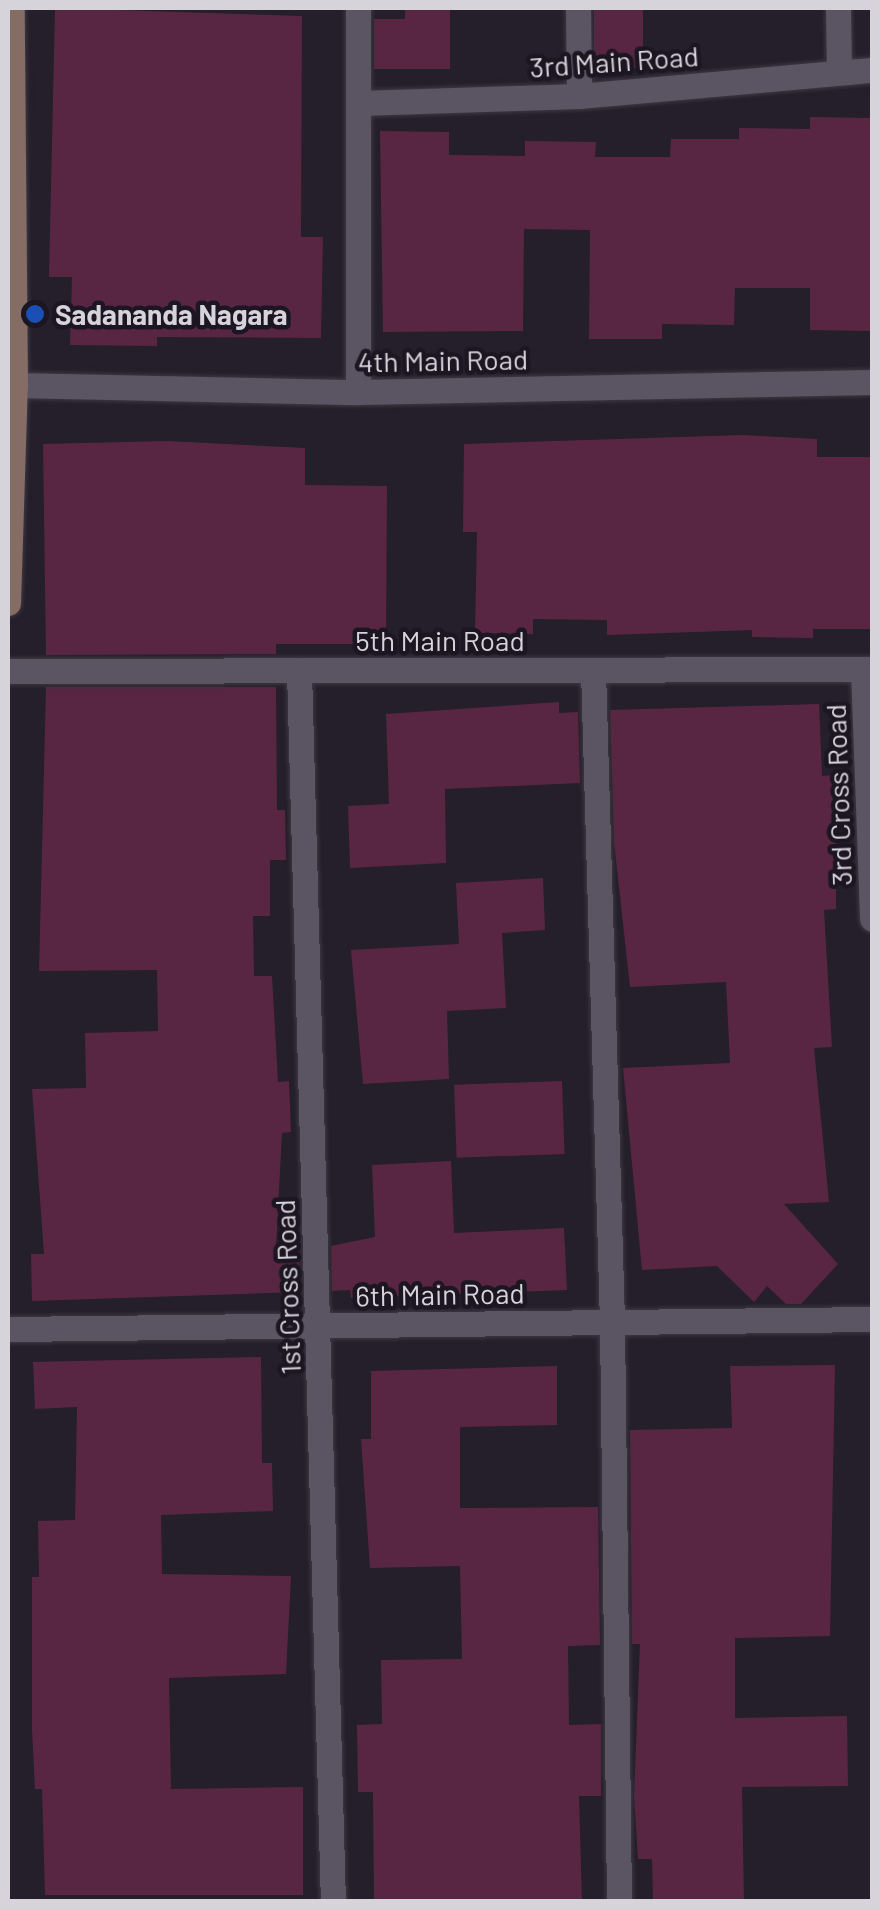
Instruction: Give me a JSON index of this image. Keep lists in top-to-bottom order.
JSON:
{
  "streets": {
    "street": [
      "3rd Main Road",
      "4th Main Road",
      "5th Main Road",
      "3rd Cross Road",
      "1st Cross Road",
      "6th Main Road"
    ]
  },
  "crossings": [
    ["5th Main Road", "3rd Cross Road"],
    ["5th Main Road", "1st Cross Road"],
    ["1st Cross Road", "6th Main Road"]
  ],
  "places": ["Sadananda Nagara"]
}
